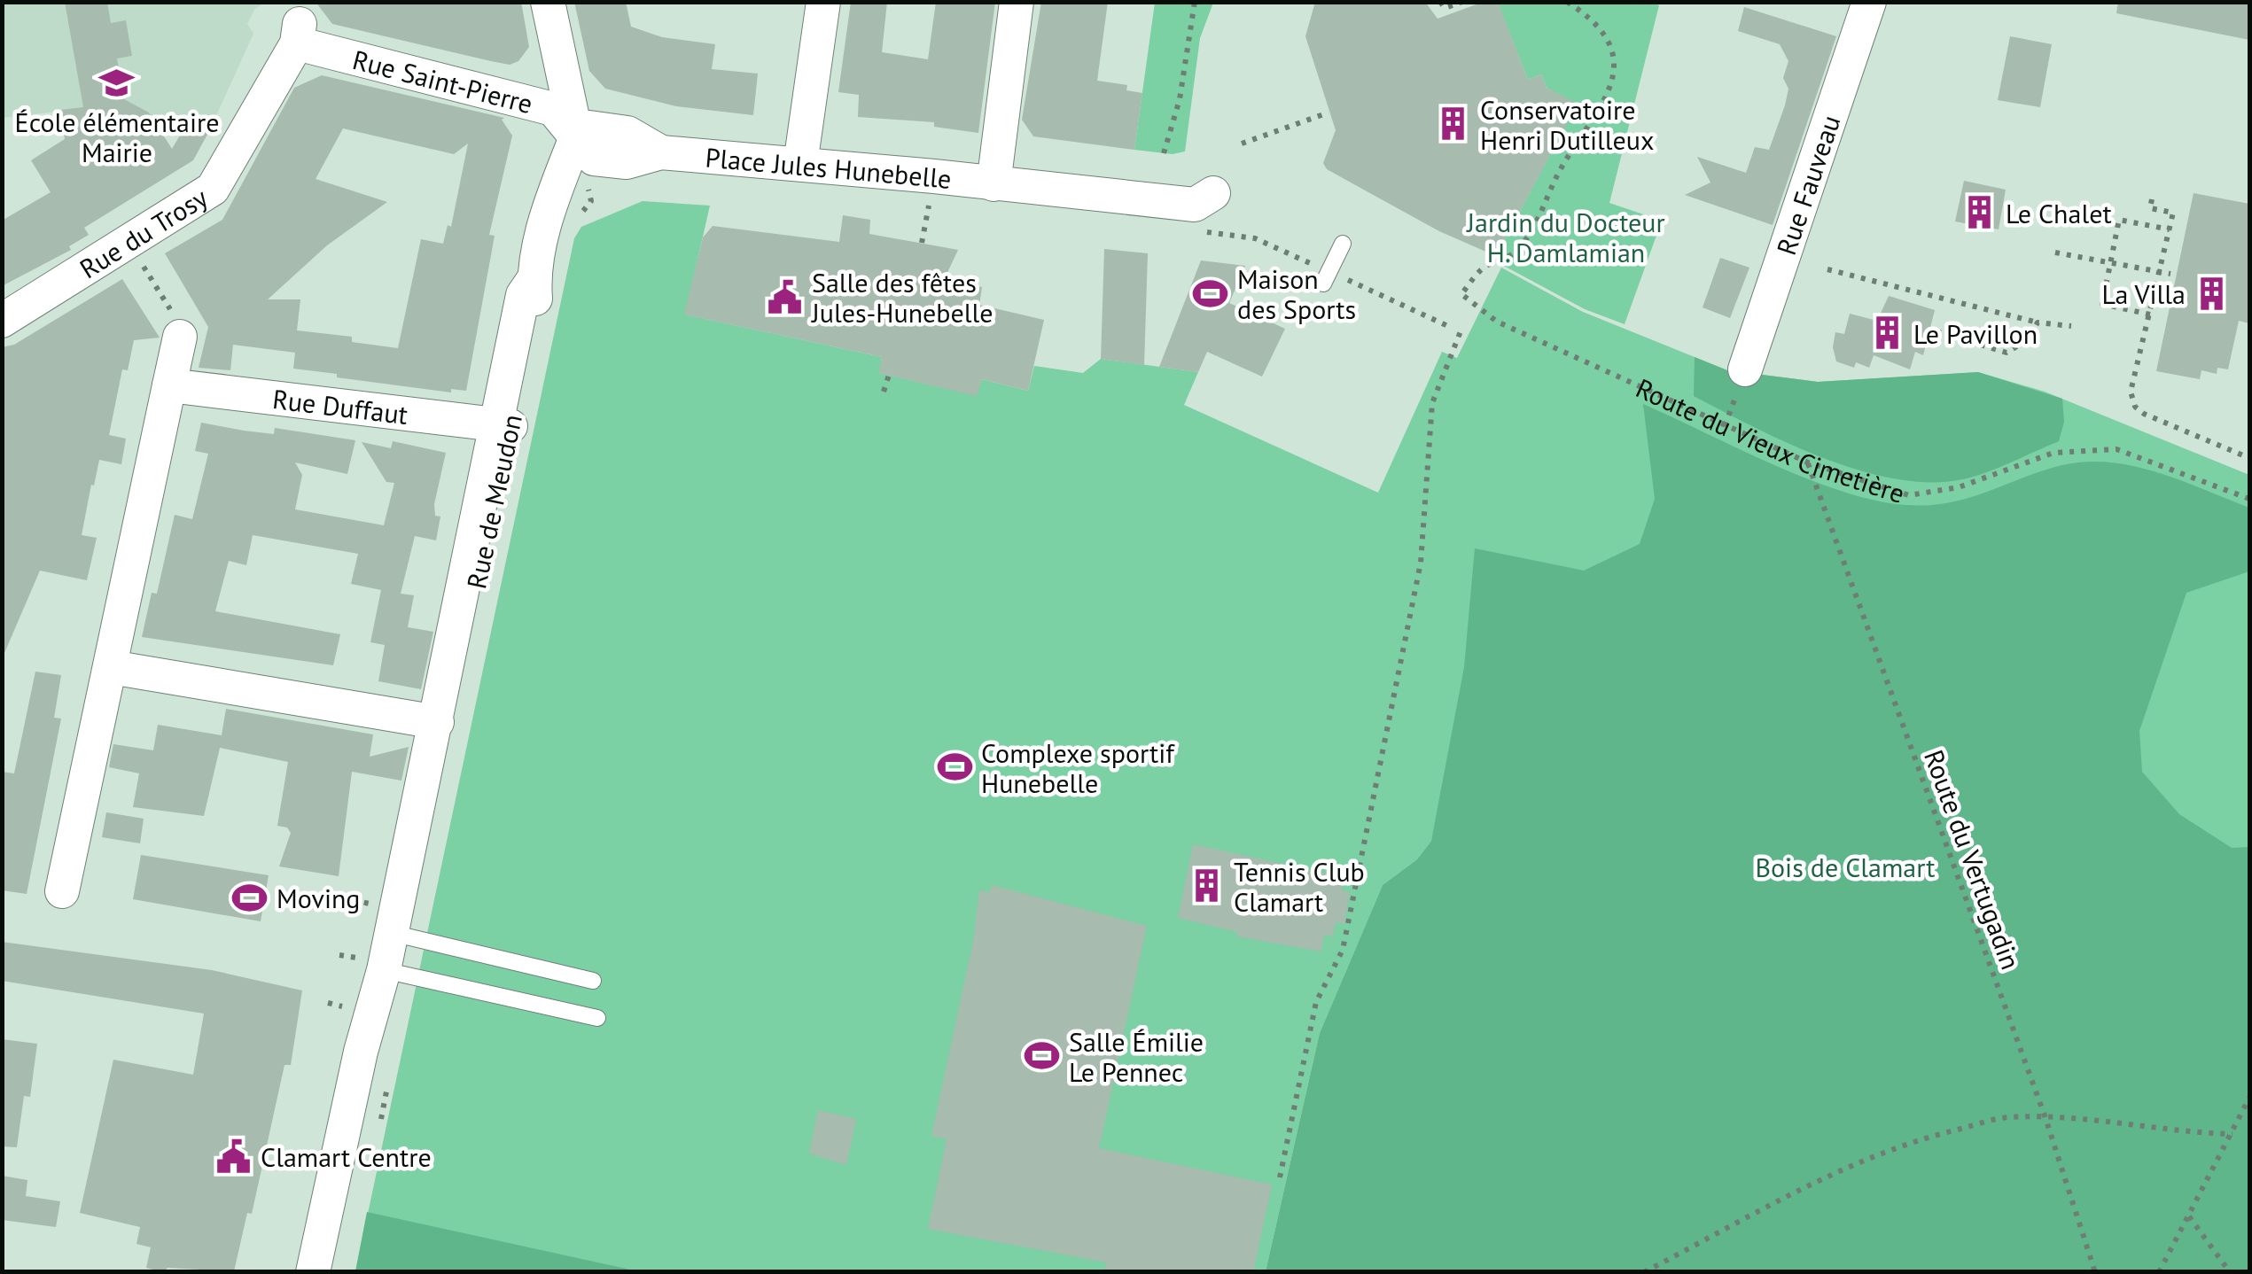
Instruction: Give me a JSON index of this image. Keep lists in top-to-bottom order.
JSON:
{
  "streets": {
    "street": [
      "Rue Saint-Pierre",
      "Place Jules Hunebelle",
      "Rue Fauveau",
      "Rue du Trosy",
      "Rue Duffaut",
      "Rue de Meudon"
    ],
    "path": ["Route du Vieux Cimetière", "Route du Vertugadin"]
  },
  "crossings": [
    ["Rue Saint-Pierre", "Place Jules Hunebelle"],
    ["Rue Saint-Pierre", "Rue du Trosy"],
    ["Rue Saint-Pierre", "Rue de Meudon"],
    ["Place Jules Hunebelle", "Rue de Meudon"],
    ["Rue Duffaut", "Rue de Meudon"],
    ["Route du Vieux Cimetière", "Route du Vertugadin"]
  ],
  "parks": ["Jardin du Docteur H. Damlamian", "Bois de Clamart"],
  "places": {
    "school or university": ["École élémentaire Mairie"],
    "building": [
      "Conservatoire Henri Dutilleux",
      "Le Chalet",
      "La Villa",
      "Le Pavillon",
      "Tennis Club Clamart"
    ],
    "sports": [
      "Maison des Sports",
      "Complexe sportif Hunebelle",
      "Moving",
      "Salle Émilie Le Pennec"
    ],
    "public building": ["Salle des fêtes Jules-Hunebelle", "Clamart Centre"]
  }
}
